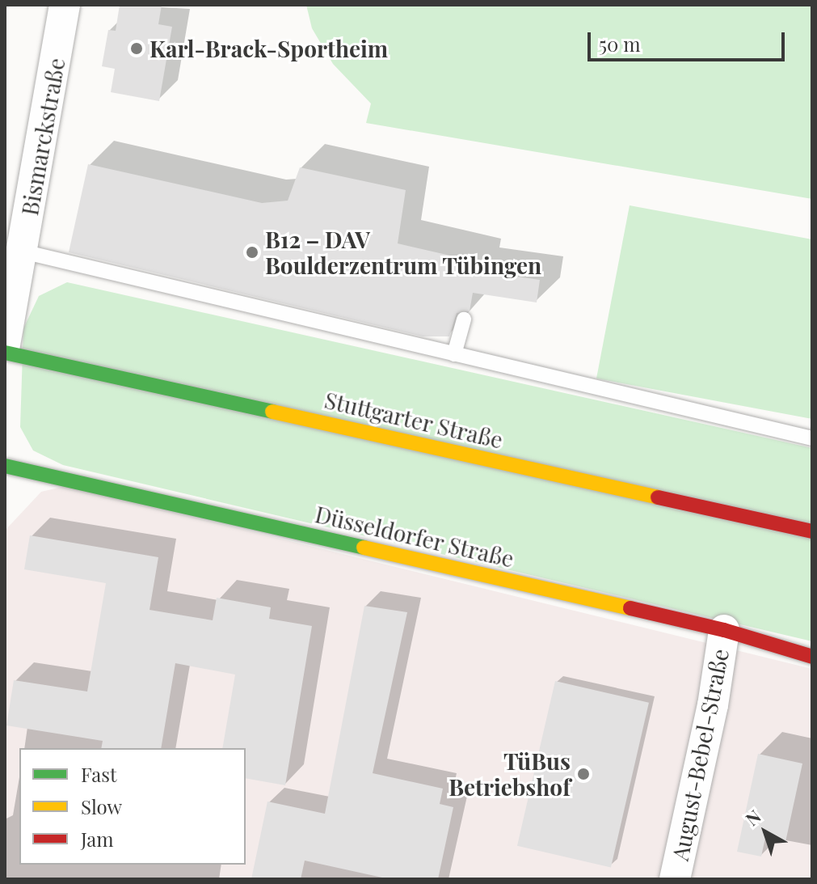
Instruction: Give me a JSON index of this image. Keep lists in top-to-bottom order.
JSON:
{
  "streets": {
    "street": [
      "Bismarckstraße",
      "Stuttgarter Straße",
      "Düsseldorfer Straße",
      "August-Bebel-Straße"
    ]
  },
  "crossings": [
    ["Düsseldorfer Straße", "August-Bebel-Straße"]
  ],
  "places": ["Karl-Brack-Sportheim", "B12 – DAV Boulderzentrum Tübingen", "TüBus Betriebshof"],
  "legend": ["Fast", "Slow", "Jam"],
  "scale_bar": "50 m",
  "north": "top left"
}
